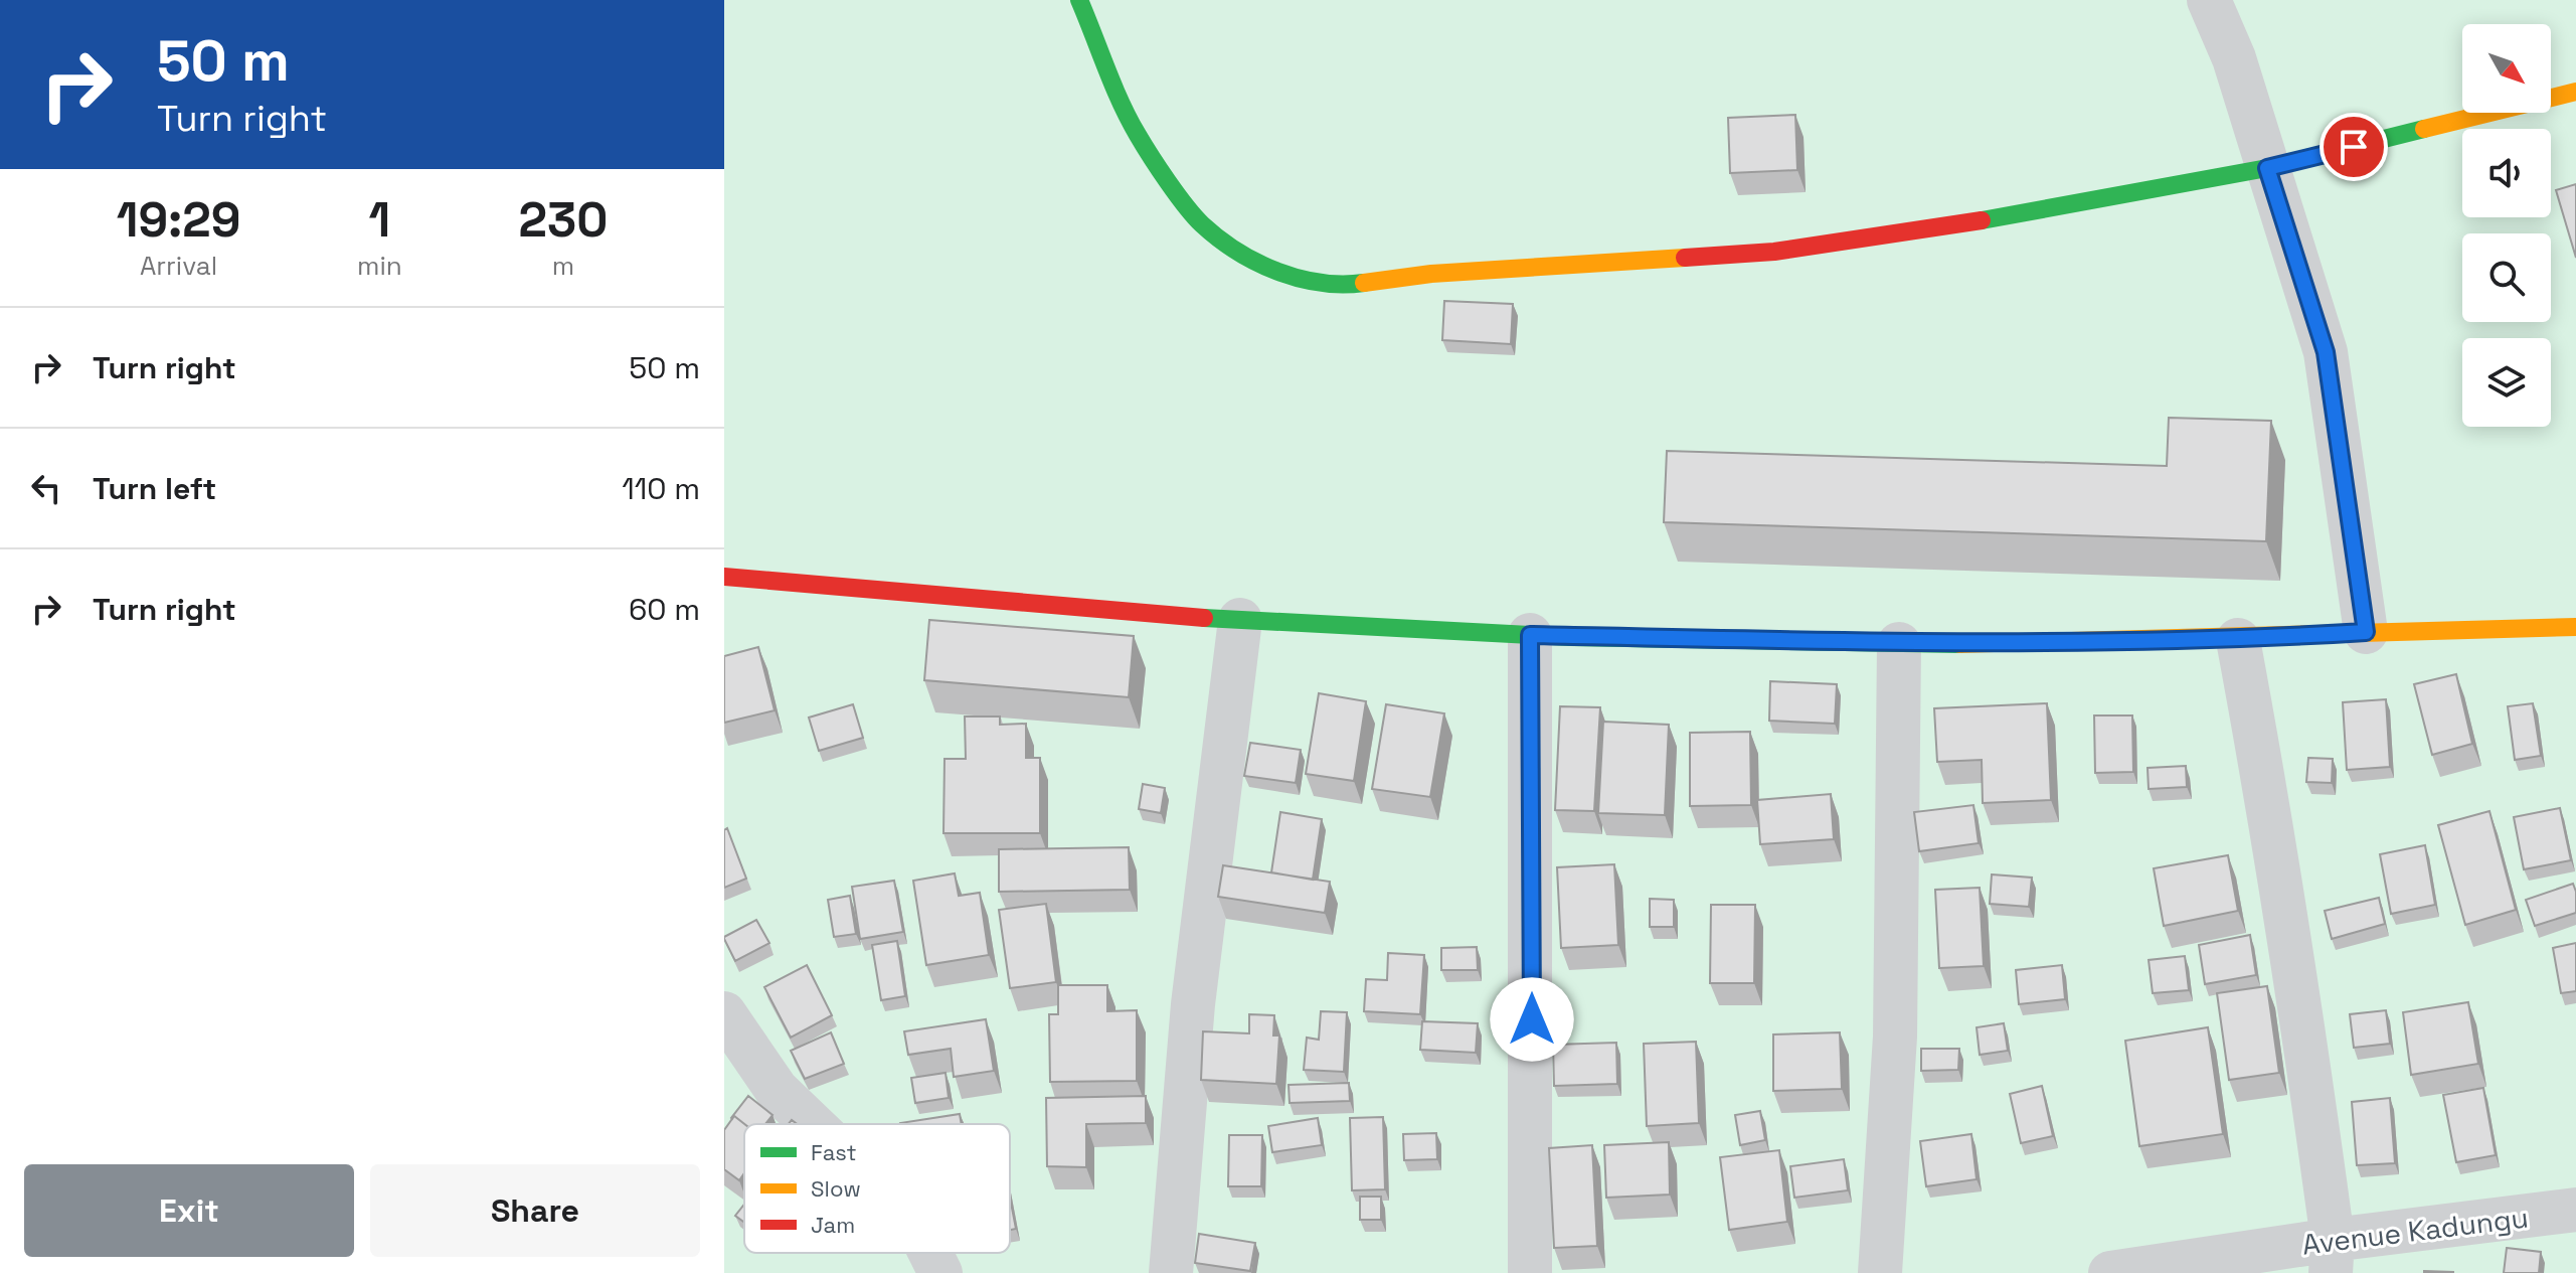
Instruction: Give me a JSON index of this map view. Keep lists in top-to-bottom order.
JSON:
{
  "streets": {
    "street": ["Avenue Kadungu"]
  },
  "legend": ["Fast", "Slow", "Jam"],
  "north": "bottom right",
  "page": {
    "turn": ["50 m", "Turn right"],
    "eta": [
      "19:29",
      "Arrival",
      "1",
      "min",
      "230",
      "m"
    ],
    "list": [
      {
        "name": "Turn right",
        "value": "50 m"
      },
      {
        "name": "Turn left",
        "value": "110 m"
      },
      {
        "name": "Turn right",
        "value": "60 m"
      }
    ],
    "buttons": ["Exit", "Share"]
  }
}
